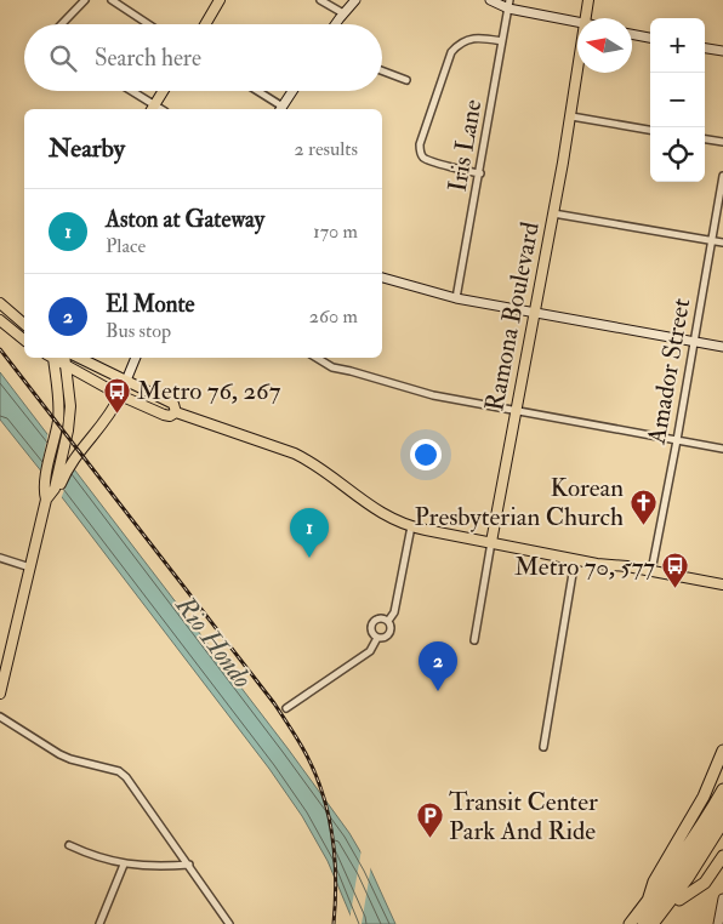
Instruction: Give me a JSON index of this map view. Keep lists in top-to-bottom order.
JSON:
{
  "streets": {
    "main road": ["Ramona Boulevard"],
    "street": ["Iris Lane", "Amador Street"]
  },
  "water": ["Rio Hondo"],
  "places": {
    "bus stop": ["Metro 76, 267", "Metro 70, 577"],
    "church": ["Korean Presbyterian Church"],
    "parking": ["Transit Center Park And Ride"]
  },
  "north": "left",
  "page": {
    "map_buttons": ["+", "−"],
    "search": "Search here",
    "heading": ["Nearby", "2 results"],
    "list": [
      {
        "mark": "1",
        "name": "Aston at Gateway",
        "note": "Place",
        "value": "170 m"
      },
      {
        "mark": "2",
        "name": "El Monte",
        "note": "Bus stop",
        "value": "260 m"
      }
    ],
    "pins": ["1", "2"]
  }
}
